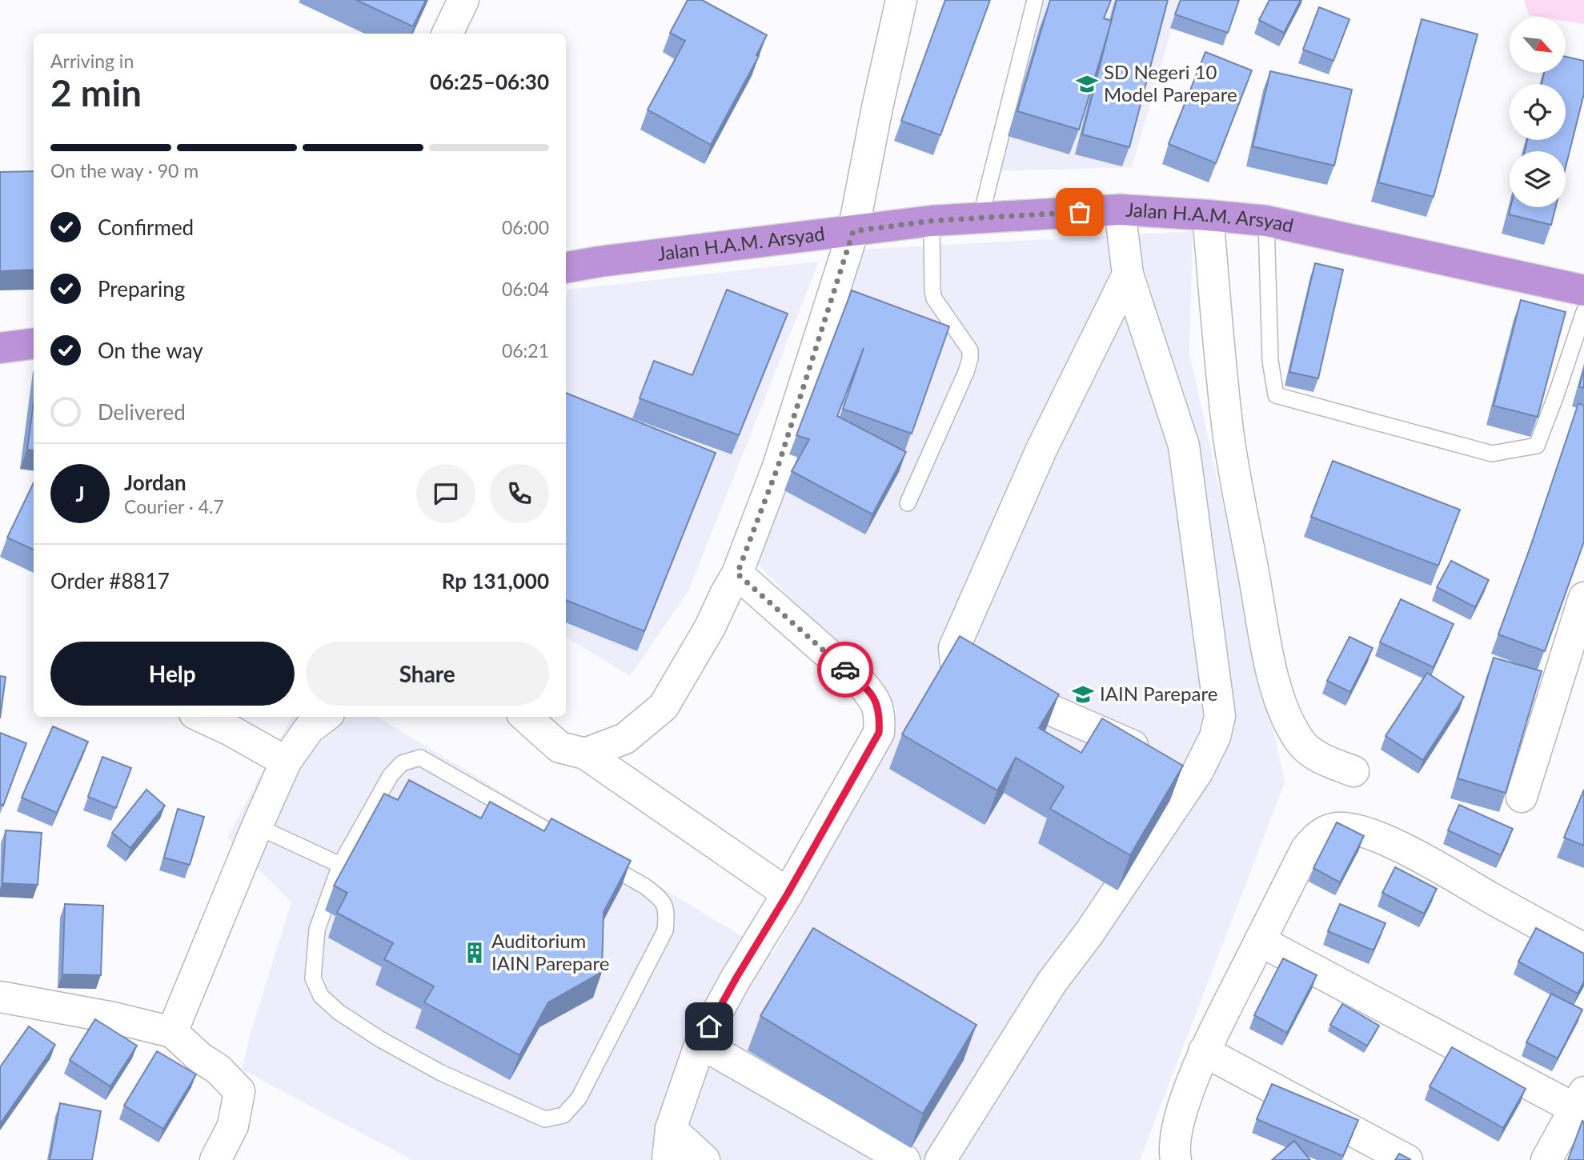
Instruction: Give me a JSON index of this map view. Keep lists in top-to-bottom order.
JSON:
{
  "streets": {
    "highway": ["Jalan H.A.M. Arsyad"]
  },
  "places": {
    "school or university": ["SD Negeri 10 Model Parepare", "IAIN Parepare"],
    "building": ["Auditorium IAIN Parepare"]
  },
  "north": "bottom right",
  "page": {
    "heading": ["2 min", "Arriving in", "06:25–06:30"],
    "panel": [
      "Jordan",
      "Courier · 4.7",
      "Order #8817",
      "Rp 131,000"
    ],
    "bar": "On the way · 90 m",
    "list": [
      ["Confirmed", "06:00"],
      ["Preparing", "06:04"],
      ["On the way", "06:21"],
      "Delivered"
    ],
    "round": "J",
    "buttons": ["Help", "Share"]
  }
}
